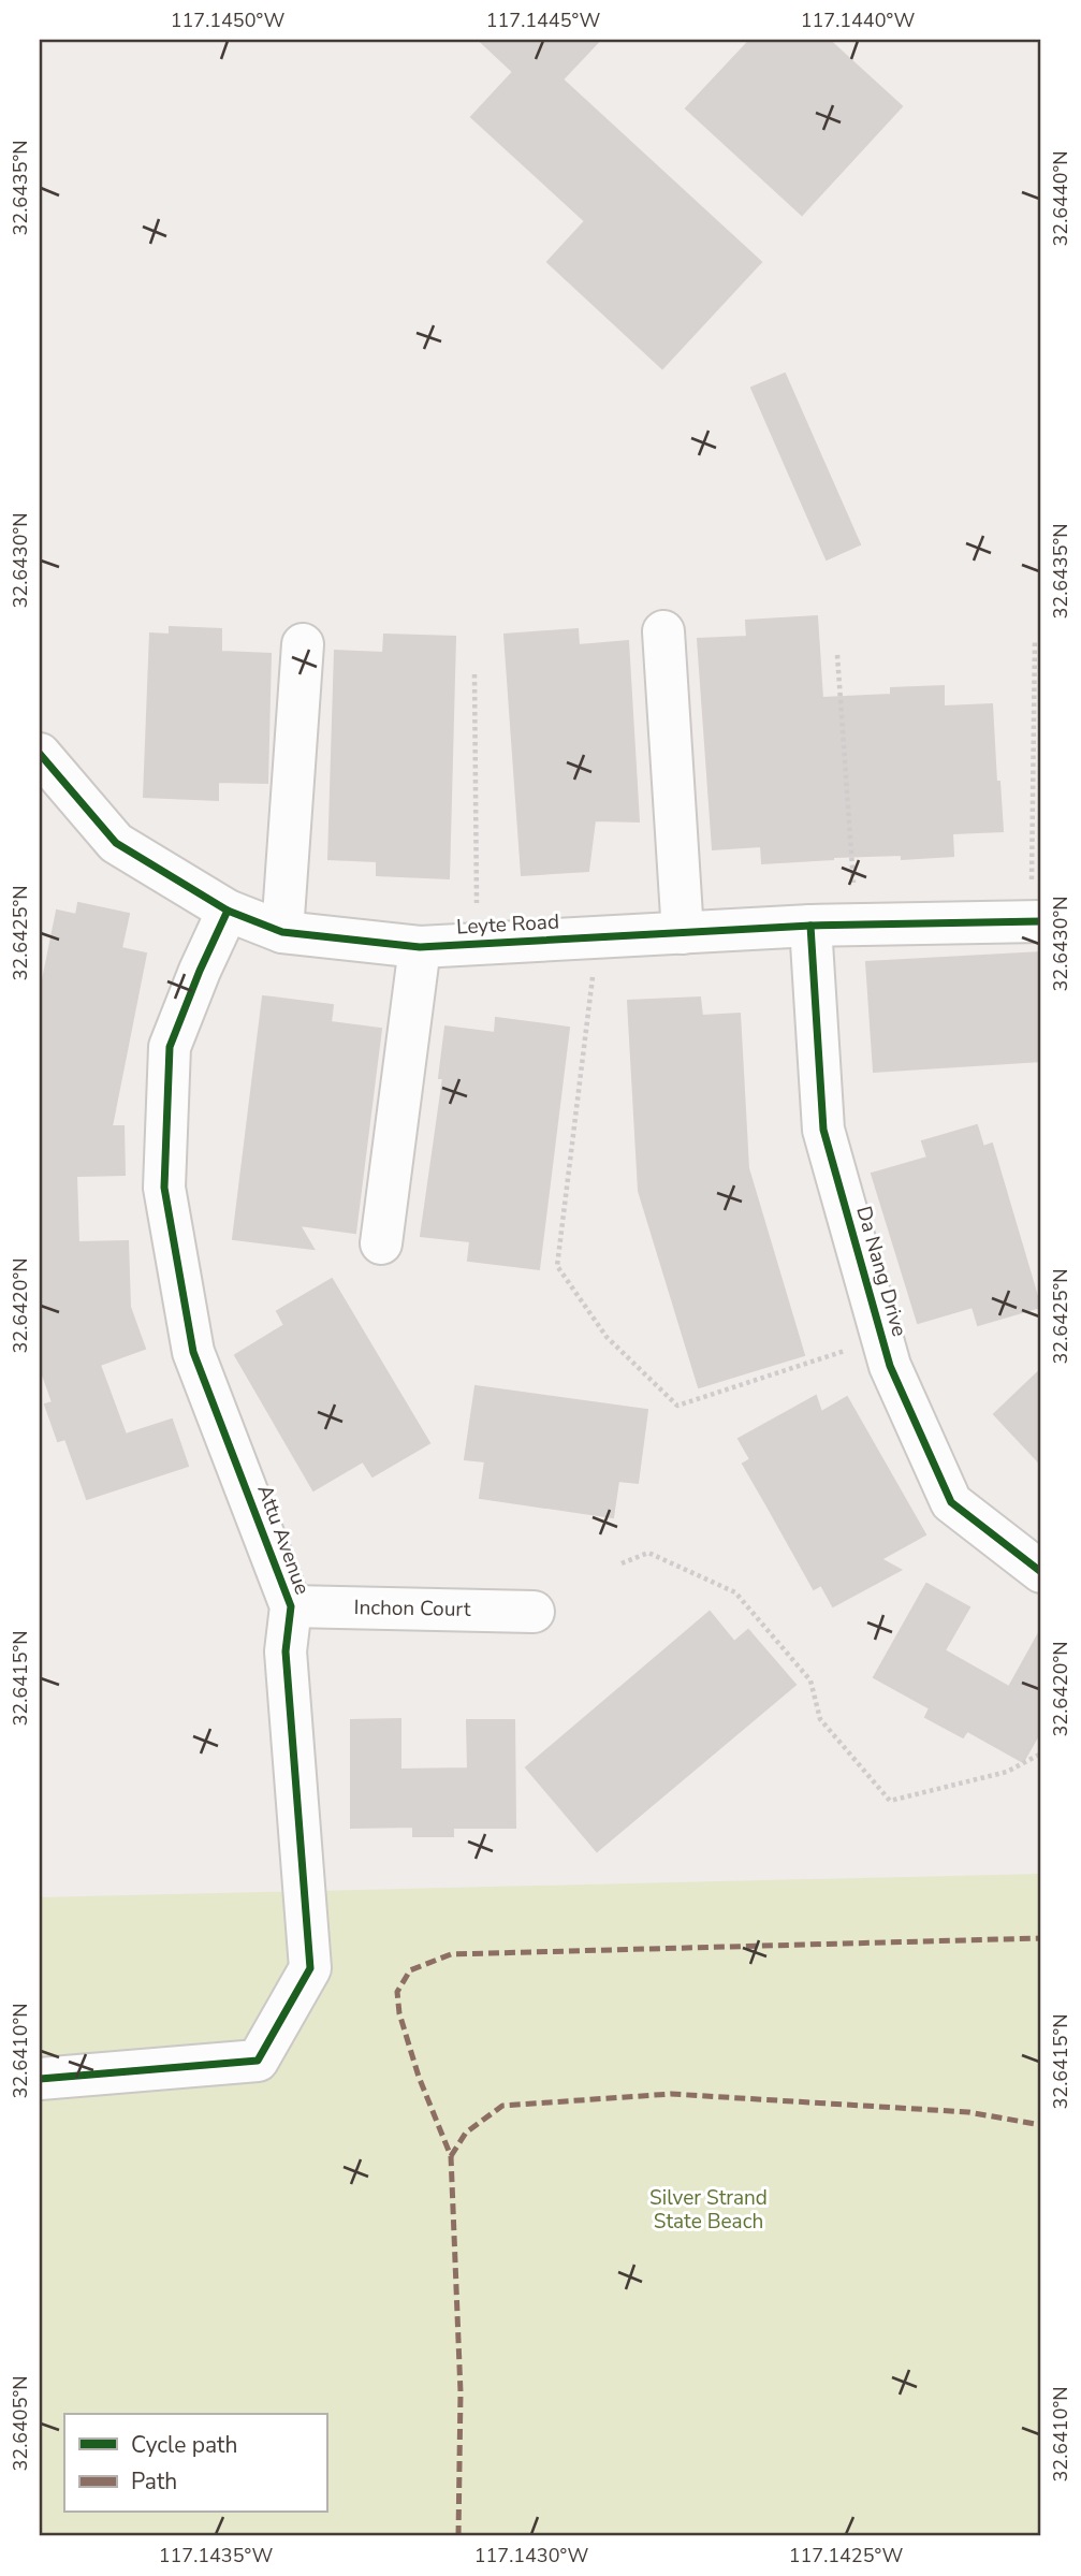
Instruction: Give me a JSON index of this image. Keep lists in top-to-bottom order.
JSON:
{
  "streets": {
    "street": [
      "Leyte Road",
      "Da Nang Drive",
      "Attu Avenue",
      "Inchon Court"
    ]
  },
  "crossings": [
    ["Leyte Road", "Da Nang Drive"],
    ["Leyte Road", "Attu Avenue"],
    ["Attu Avenue", "Inchon Court"]
  ],
  "parks": ["Silver Strand State Beach"],
  "legend": ["Cycle path", "Path"],
  "coordinates": [
    "117.1450°W",
    "117.1445°W",
    "117.1440°W",
    "32.6435°N",
    "32.6440°N",
    "32.6430°N",
    "32.6425°N",
    "32.6420°N",
    "32.6415°N",
    "32.6410°N",
    "32.6405°N",
    "117.1435°W",
    "117.1430°W",
    "117.1425°W"
  ]
}
